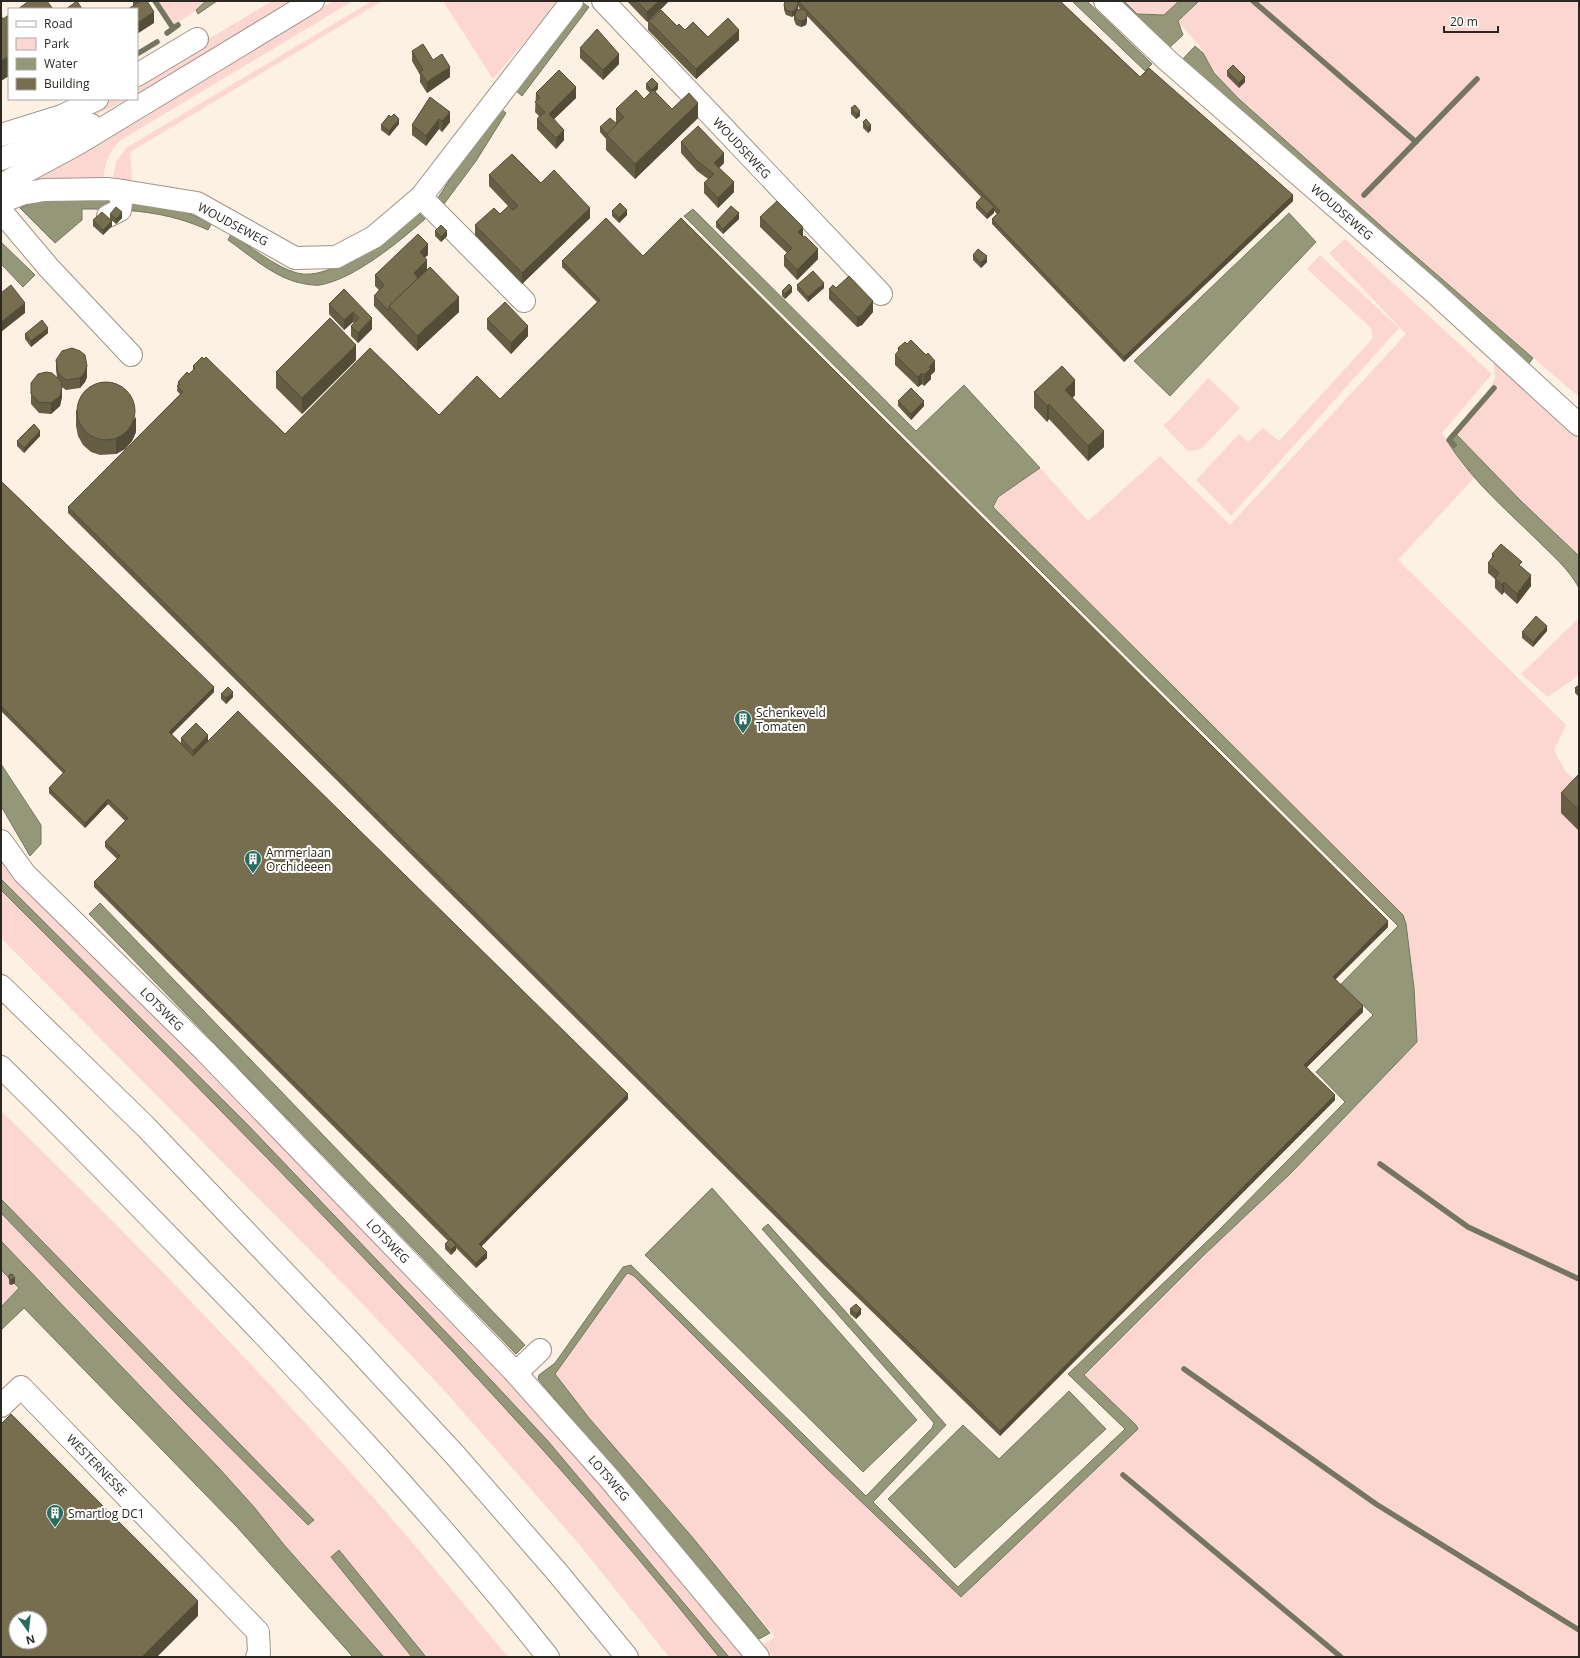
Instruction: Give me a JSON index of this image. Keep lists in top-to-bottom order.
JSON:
{
  "streets": {
    "main road": ["WOUDSEWEG", "LOTSWEG", "WESTERNESSE"]
  },
  "places": {
    "building": ["Schenkeveld Tomaten", "Ammerlaan Orchideeen", "Smartlog DC1"]
  },
  "legend": [
    "Road",
    "Park",
    "Water",
    "Building"
  ],
  "scale_bar": "20 m",
  "north": "bottom"
}
